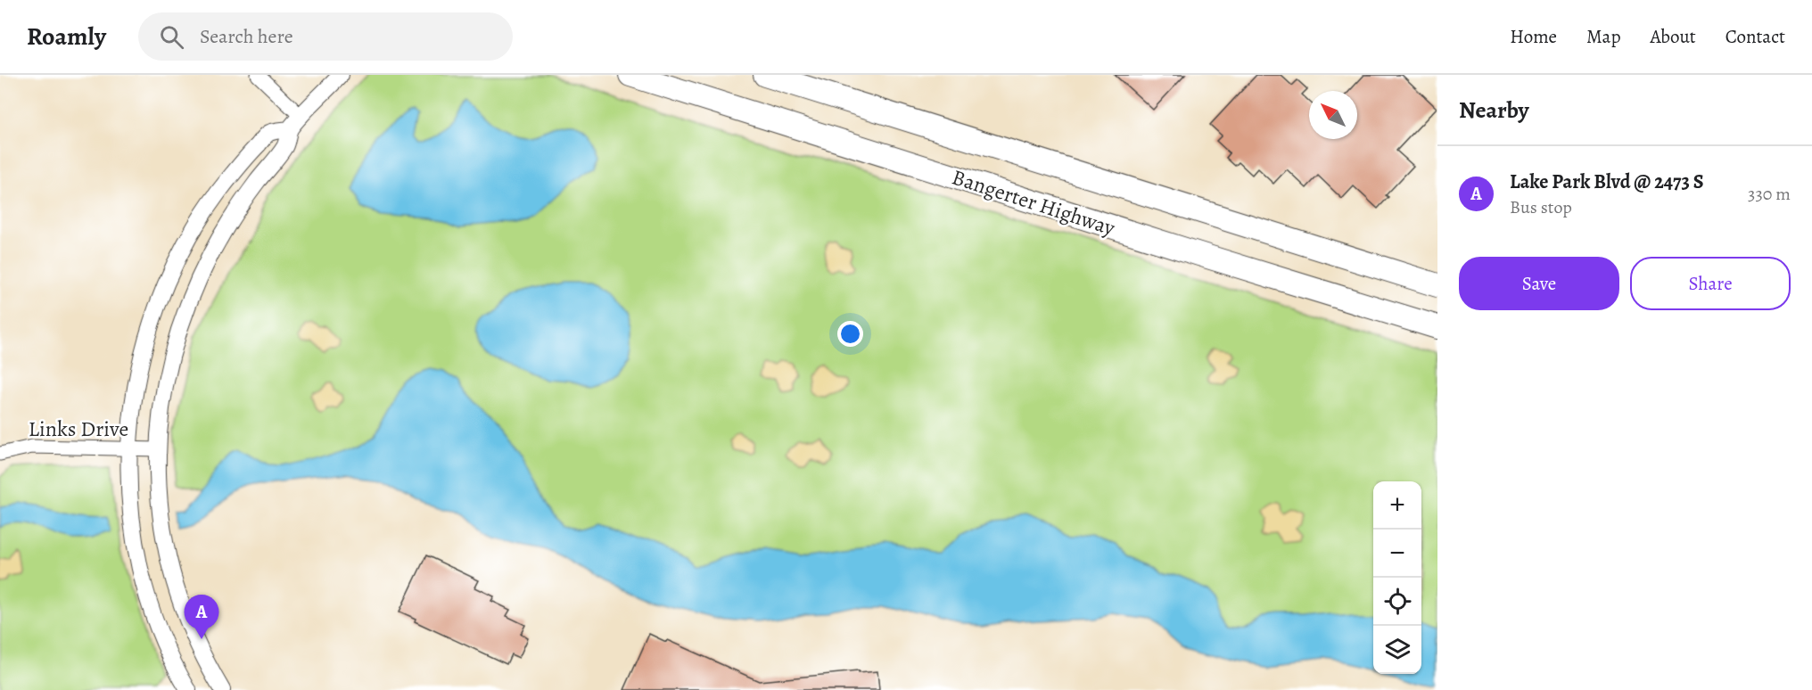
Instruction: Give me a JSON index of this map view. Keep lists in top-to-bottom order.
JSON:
{
  "streets": {
    "highway": ["Bangerter Highway"],
    "street": ["Links Drive"]
  },
  "north": "top left",
  "page": {
    "header": "Roamly",
    "search": "Search here",
    "nav": [
      "Home",
      "Map",
      "About",
      "Contact"
    ],
    "heading": "Nearby",
    "list": [
      {
        "mark": "A",
        "name": "Lake Park Blvd @ 2473 S",
        "note": "Bus stop",
        "value": "330 m"
      }
    ],
    "buttons": ["Save", "Share"],
    "map_buttons": ["+", "−"],
    "pins": "A"
  }
}
